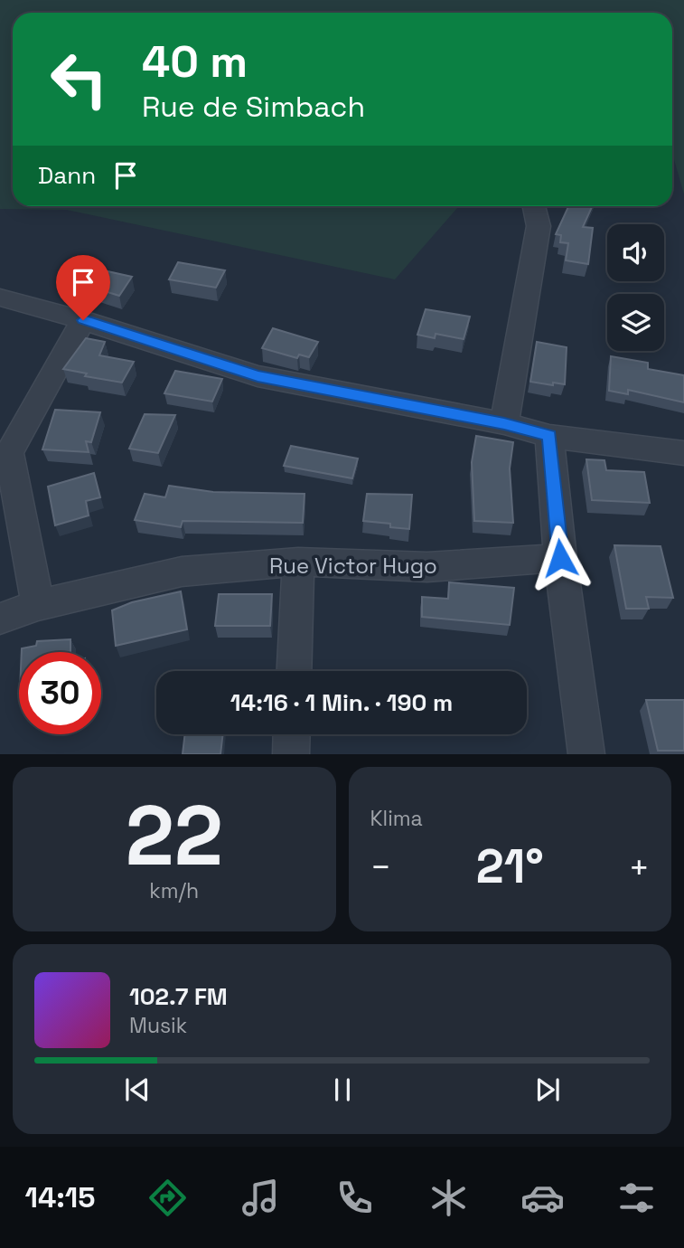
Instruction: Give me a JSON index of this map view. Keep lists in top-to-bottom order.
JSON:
{
  "streets": {
    "street": ["Rue Victor Hugo"]
  },
  "page": {
    "turn": ["40 m", "Rue de Simbach"],
    "then": "Dann",
    "limit": "30",
    "trip": "14:16 · 1 Min. · 190 m",
    "tile": [
      ["22", "km/h"],
      "Klima"
    ],
    "heat": ["−", "21°", "+"],
    "song": ["102.7 FM", "Musik"],
    "tabs": "14:15"
  }
}
